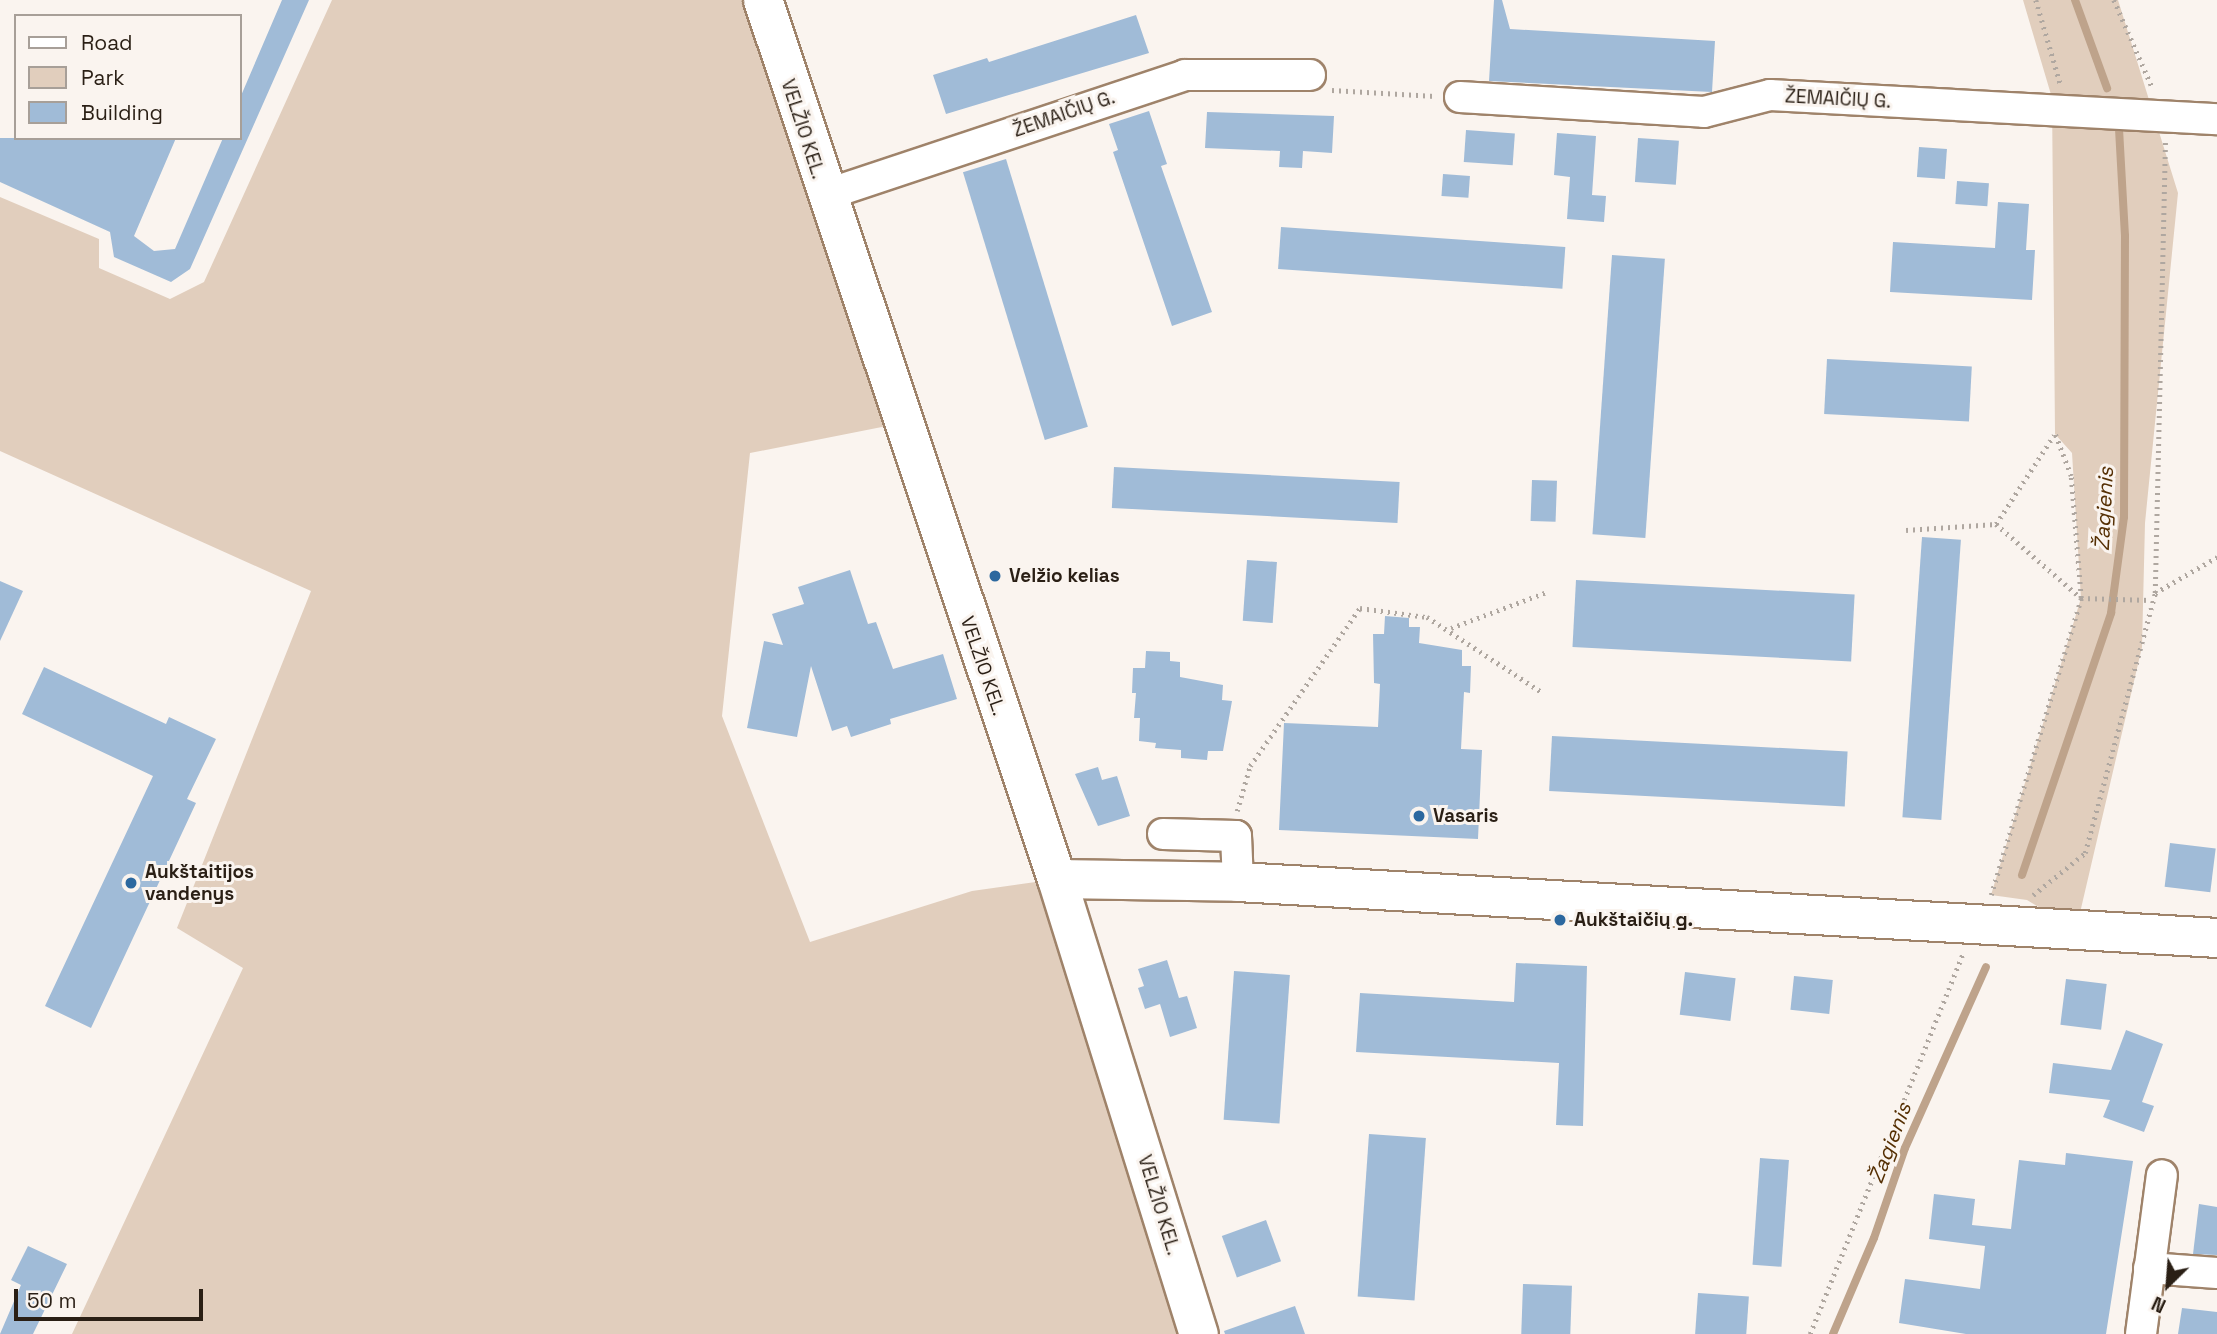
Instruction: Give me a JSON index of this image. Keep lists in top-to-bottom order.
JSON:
{
  "streets": {
    "main road": ["VELŽIO KEL."],
    "street": ["ŽEMAIČIŲ G."]
  },
  "crossings": [
    ["ŽEMAIČIŲ G.", "VELŽIO KEL."]
  ],
  "water": ["Žagienis"],
  "places": [
    "Velžio kelias",
    "Vasaris",
    "Aukštaitijos vandenys",
    "Aukštaičių g."
  ],
  "legend": ["Road", "Park", "Building"],
  "scale_bar": "50 m",
  "north": "bottom left"
}
